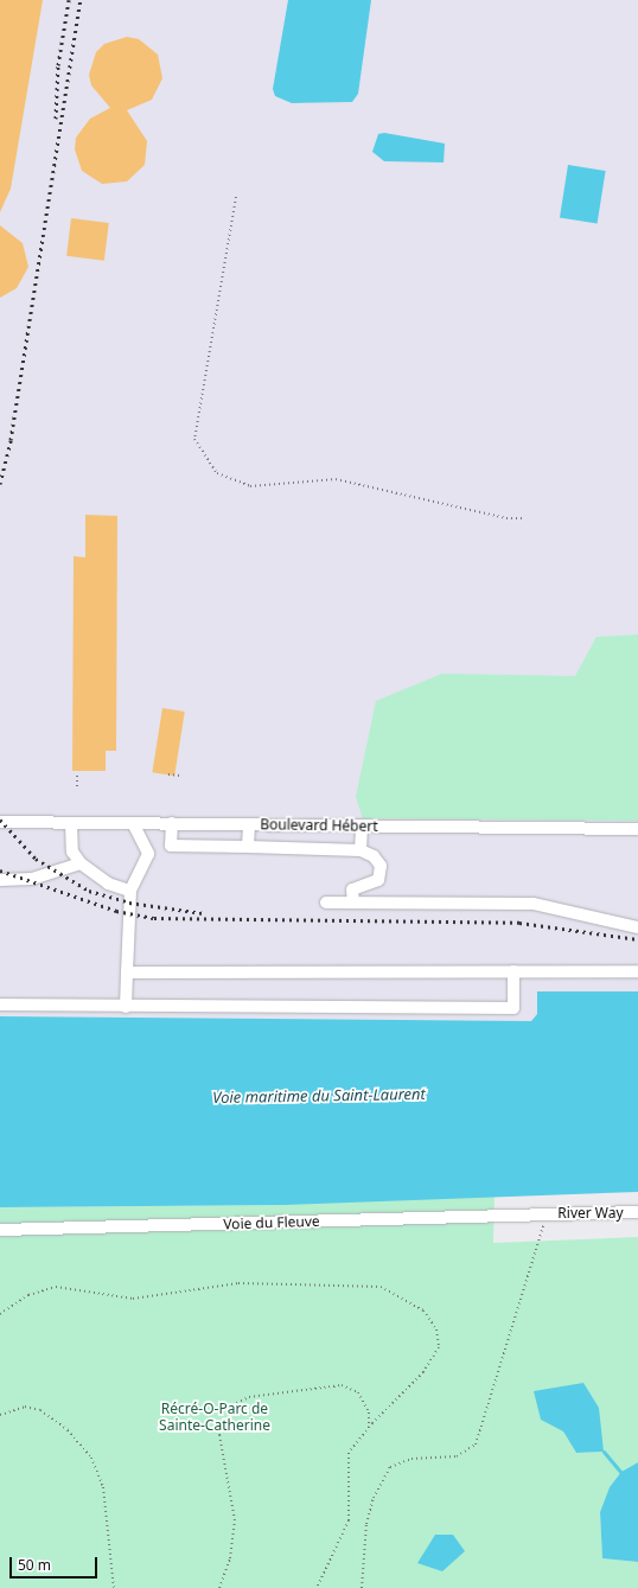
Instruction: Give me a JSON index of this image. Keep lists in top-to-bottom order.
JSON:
{
  "streets": {
    "street": ["Boulevard Hébert", "River Way", "Voie du Fleuve"]
  },
  "crossings": [
    ["River Way", "Voie du Fleuve"]
  ],
  "water": ["Voie maritime du Saint-Laurent"],
  "parks": ["Récré-O-Parc de Sainte-Catherine"],
  "scale_bar": "50 m"
}
